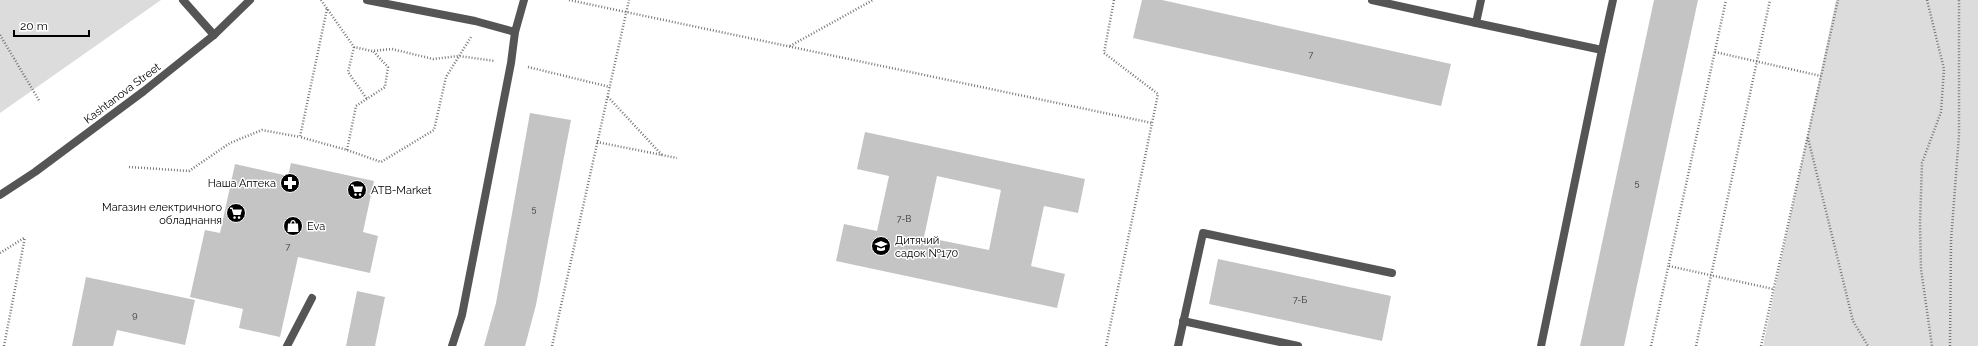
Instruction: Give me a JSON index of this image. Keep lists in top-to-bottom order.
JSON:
{
  "streets": {
    "street": ["Kashtanova Street"]
  },
  "places": {
    "pharmacy": ["Наша Аптека"],
    "supermarket": ["ATB-Market", "Магазин електричного обладнання"],
    "shop": ["Eva"],
    "school or university": ["Дитячий садок №170"]
  },
  "house_numbers": [
    "7",
    "5",
    "5",
    "7-В",
    "7",
    "7-Б",
    "9"
  ],
  "scale_bar": "20 m"
}
